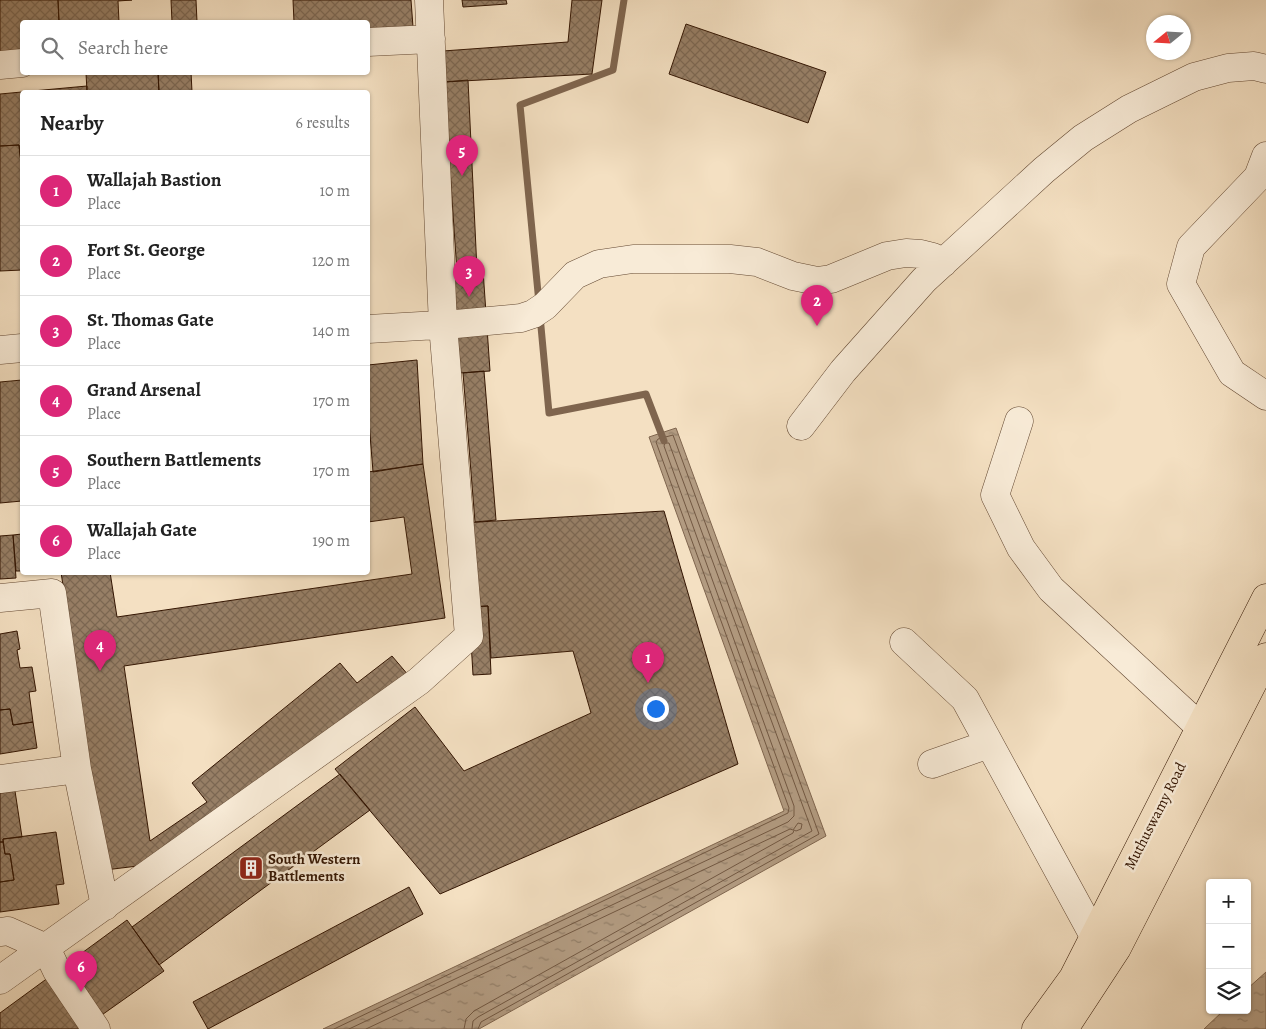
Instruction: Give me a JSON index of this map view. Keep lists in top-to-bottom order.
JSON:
{
  "streets": {
    "main road": ["Muthuswamy Road"]
  },
  "places": {
    "building": ["South Western Battlements"]
  },
  "north": "left",
  "page": {
    "search": "Search here",
    "heading": ["Nearby", "6 results"],
    "pins": [
      "5",
      "3",
      "2",
      "4",
      "1",
      "6"
    ],
    "list": [
      {
        "mark": "1",
        "name": "Wallajah Bastion",
        "note": "Place",
        "value": "10 m"
      },
      {
        "mark": "2",
        "name": "Fort St. George",
        "note": "Place",
        "value": "120 m"
      },
      {
        "mark": "3",
        "name": "St. Thomas Gate",
        "note": "Place",
        "value": "140 m"
      },
      {
        "mark": "4",
        "name": "Grand Arsenal",
        "note": "Place",
        "value": "170 m"
      },
      {
        "mark": "5",
        "name": "Southern Battlements",
        "note": "Place",
        "value": "170 m"
      },
      {
        "mark": "6",
        "name": "Wallajah Gate",
        "note": "Place",
        "value": "190 m"
      }
    ],
    "map_buttons": ["+", "−"]
  }
}
